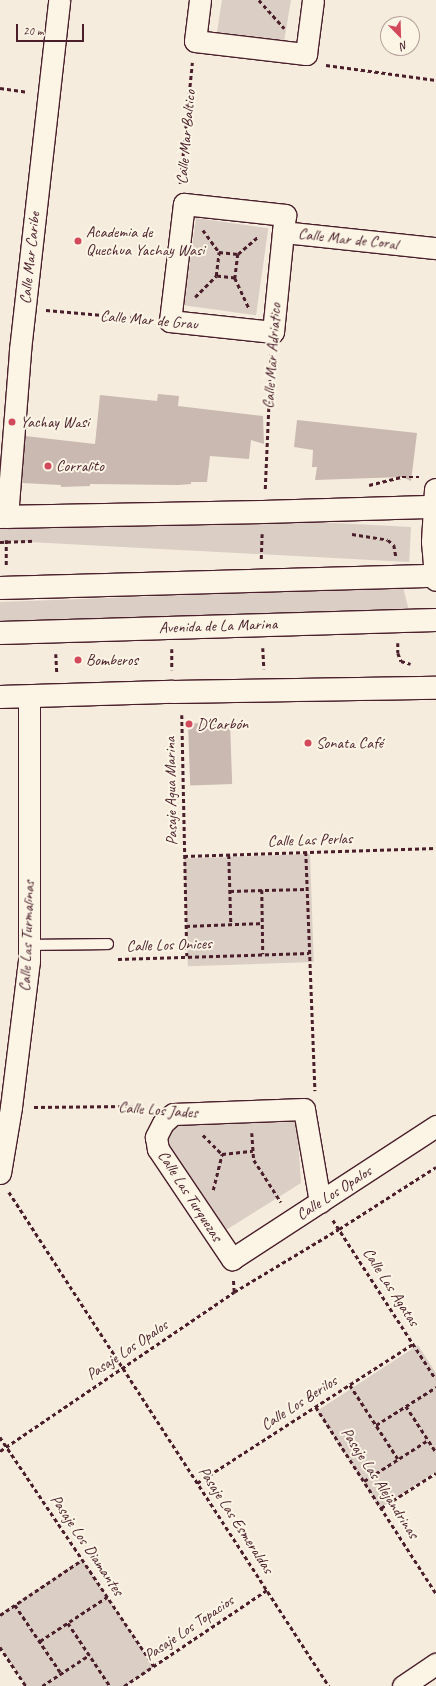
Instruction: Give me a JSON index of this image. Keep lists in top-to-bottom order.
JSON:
{
  "streets": {
    "main road": ["Avenida de La Marina"],
    "street": [
      "Calle Mar Baltico",
      "Calle Mar de Coral",
      "Calle Mar Caribe",
      "Calle Mar de Grau",
      "Calle Mar Adriatico",
      "Calle Las Turmalinas",
      "Calle Los Jades",
      "Calle Los Opalos",
      "Calle Las Turquezas"
    ],
    "path": [
      "Pasaje Agua Marina",
      "Calle Las Perlas",
      "Calle Los Onices",
      "Calle Las Agatas",
      "Pasaje Los Opalos",
      "Calle Los Berilos",
      "Pasaje Las Alejandrinas",
      "Pasaje Las Esmeraldas",
      "Pasaje Los Diamantes",
      "Pasaje Los Topacios"
    ]
  },
  "crossings": [
    ["Calle Mar Baltico", "Calle Mar de Coral"],
    ["Calle Mar Baltico", "Calle Mar de Grau"],
    ["Calle Mar de Coral", "Calle Mar Adriatico"],
    ["Calle Mar Caribe", "Calle Mar de Grau"],
    ["Calle Mar de Grau", "Calle Mar Adriatico"],
    ["Avenida de La Marina", "Pasaje Agua Marina"],
    ["Pasaje Agua Marina", "Calle Las Perlas"],
    ["Pasaje Agua Marina", "Calle Los Onices"],
    ["Calle Las Turmalinas", "Calle Los Jades"],
    ["Calle Las Turmalinas", "Pasaje Las Esmeraldas"],
    ["Calle Los Jades", "Calle Las Turquezas"],
    ["Calle Los Opalos", "Calle Las Turquezas"],
    ["Calle Los Opalos", "Calle Las Agatas"],
    ["Calle Las Agatas", "Calle Los Berilos"],
    ["Pasaje Los Opalos", "Pasaje Las Esmeraldas"],
    ["Pasaje Los Opalos", "Pasaje Los Diamantes"],
    ["Calle Los Berilos", "Pasaje Las Alejandrinas"],
    ["Calle Los Berilos", "Pasaje Las Esmeraldas"],
    ["Pasaje Las Esmeraldas", "Pasaje Los Topacios"],
    ["Pasaje Los Diamantes", "Pasaje Los Topacios"]
  ],
  "places": [
    "Academia de Quechua Yachay Wasi",
    "Yachay Wasi",
    "Corralito",
    "Bomberos",
    "D'Carbón",
    "Sonata Café"
  ],
  "scale_bar": "20 m",
  "north": "bottom right"
}
